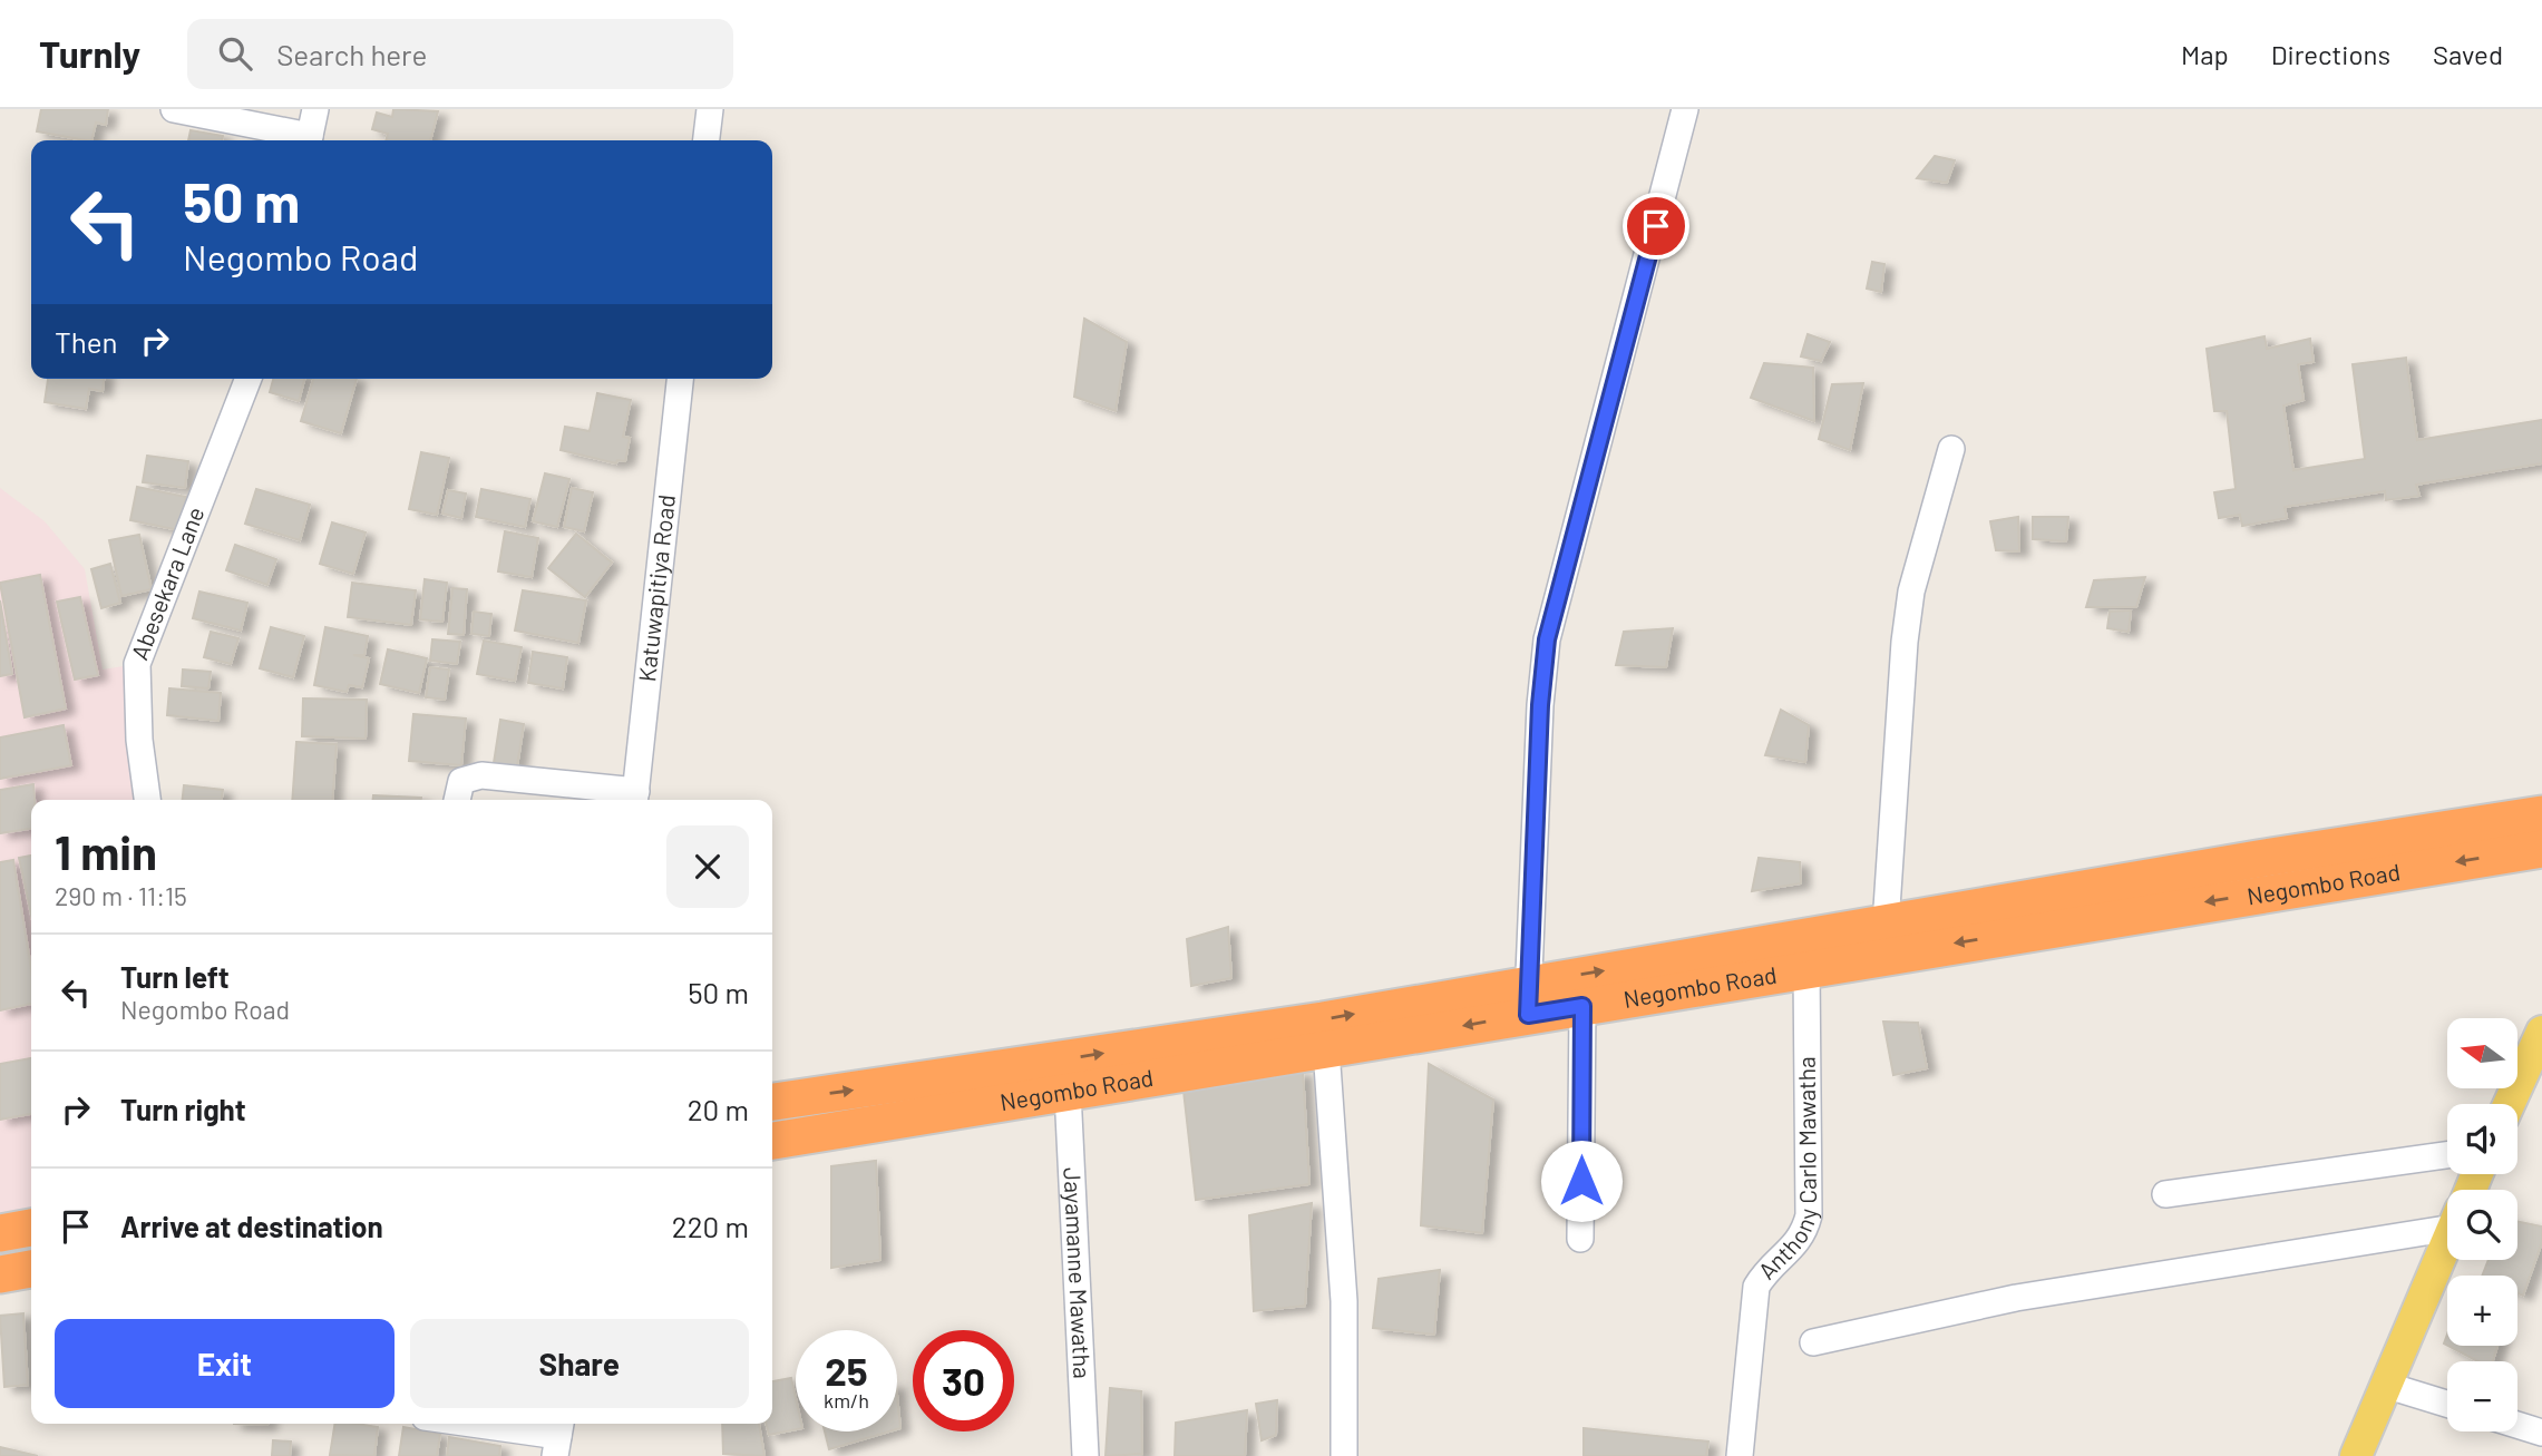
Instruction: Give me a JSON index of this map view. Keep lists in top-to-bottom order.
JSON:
{
  "streets": {
    "highway": ["Negombo Road"],
    "street": [
      "Abesekara Lane",
      "Katuwapitiya Road",
      "Anthony Carlo Mawatha",
      "Jayamanne Mawatha"
    ]
  },
  "crossings": [
    ["Negombo Road", "Anthony Carlo Mawatha"],
    ["Negombo Road", "Jayamanne Mawatha"]
  ],
  "north": "left",
  "page": {
    "header": "Turnly",
    "search": "Search here",
    "nav": ["Map", "Directions", "Saved"],
    "turn": ["50 m", "Negombo Road"],
    "then": "Then",
    "heading": ["1 min", "290 m · 11:15"],
    "list": [
      {
        "name": "Turn left",
        "note": "Negombo Road",
        "value": "50 m"
      },
      {
        "name": "Turn right",
        "value": "20 m"
      },
      {
        "name": "Arrive at destination",
        "value": "220 m"
      }
    ],
    "map_buttons": ["+", "−"],
    "buttons": ["Exit", "Share"],
    "speed": "25 km/h",
    "limit": "30"
  }
}
